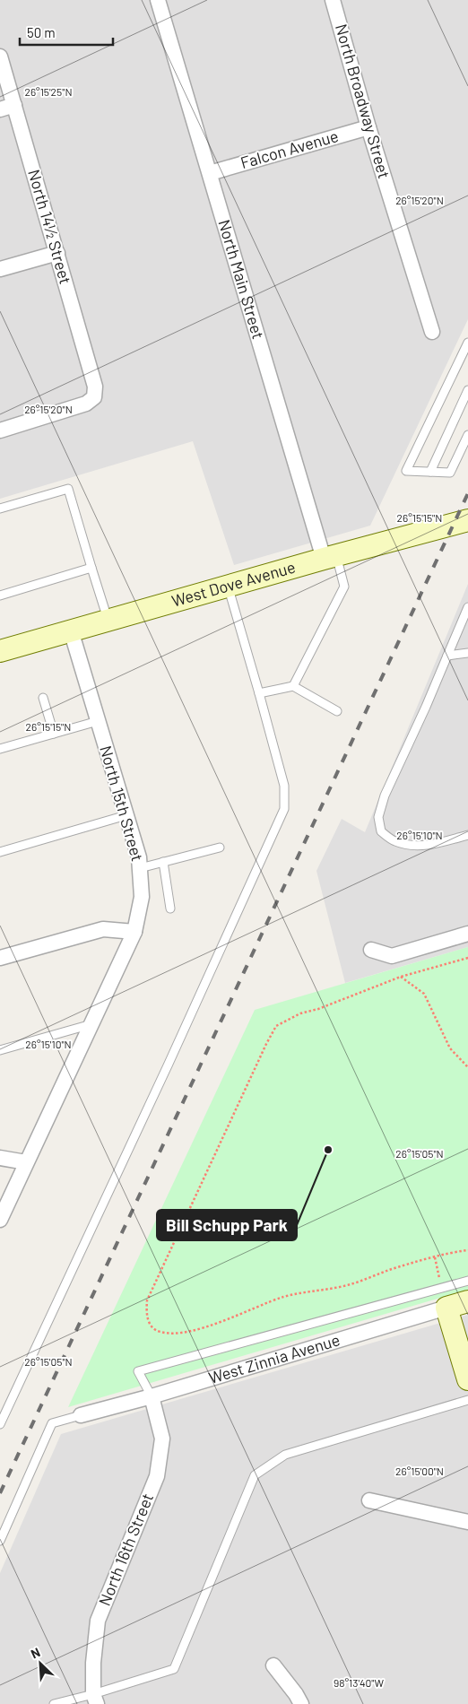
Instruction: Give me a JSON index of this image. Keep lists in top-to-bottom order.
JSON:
{
  "streets": {
    "main road": ["West Dove Avenue", "West Zinnia Avenue"],
    "street": [
      "North Broadway Street",
      "Falcon Avenue",
      "North 14½ Street",
      "North Main Street",
      "North 15th Street",
      "North 16th Street"
    ]
  },
  "crossings": [
    ["North Broadway Street", "Falcon Avenue"],
    ["Falcon Avenue", "North Main Street"],
    ["North Main Street", "West Dove Avenue"],
    ["West Dove Avenue", "North 15th Street"],
    ["West Zinnia Avenue", "North 16th Street"]
  ],
  "places": ["Bill Schupp Park"],
  "scale_bar": "50 m",
  "north": "top left",
  "coordinates": [
    "26°15'25\"N",
    "26°15'20\"N",
    "26°15'15\"N",
    "26°15'10\"N",
    "26°15'05\"N",
    "26°15'00\"N",
    "98°13'40\"W"
  ]
}
